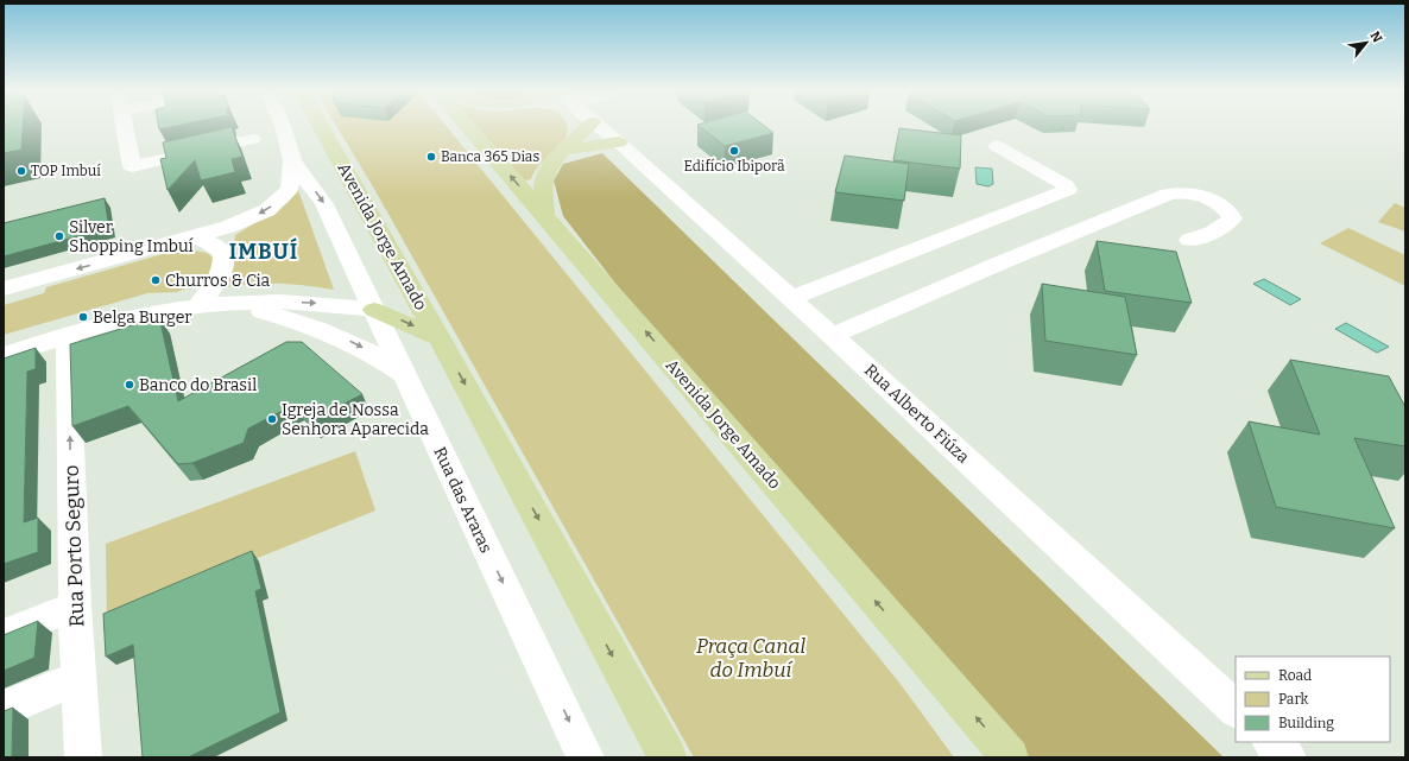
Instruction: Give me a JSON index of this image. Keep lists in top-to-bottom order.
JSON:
{
  "streets": {
    "main road": ["Avenida Jorge Amado"],
    "street": ["Rua Alberto Fiúza", "Rua das Araras", "Rua Porto Seguro"]
  },
  "one_way": ["Rua das Araras", "Rua Porto Seguro"],
  "districts": ["IMBUÍ"],
  "parks": ["Praça Canal do Imbuí"],
  "places": [
    "Edifício Ibiporã",
    "Banca 365 Dias",
    "TOP Imbuí",
    "Silver Shopping Imbuí",
    "Churros & Cia",
    "Belga Burger",
    "Banco do Brasil",
    "Igreja de Nossa Senhora Aparecida"
  ],
  "legend": ["Road", "Park", "Building"],
  "north": "top right"
}
